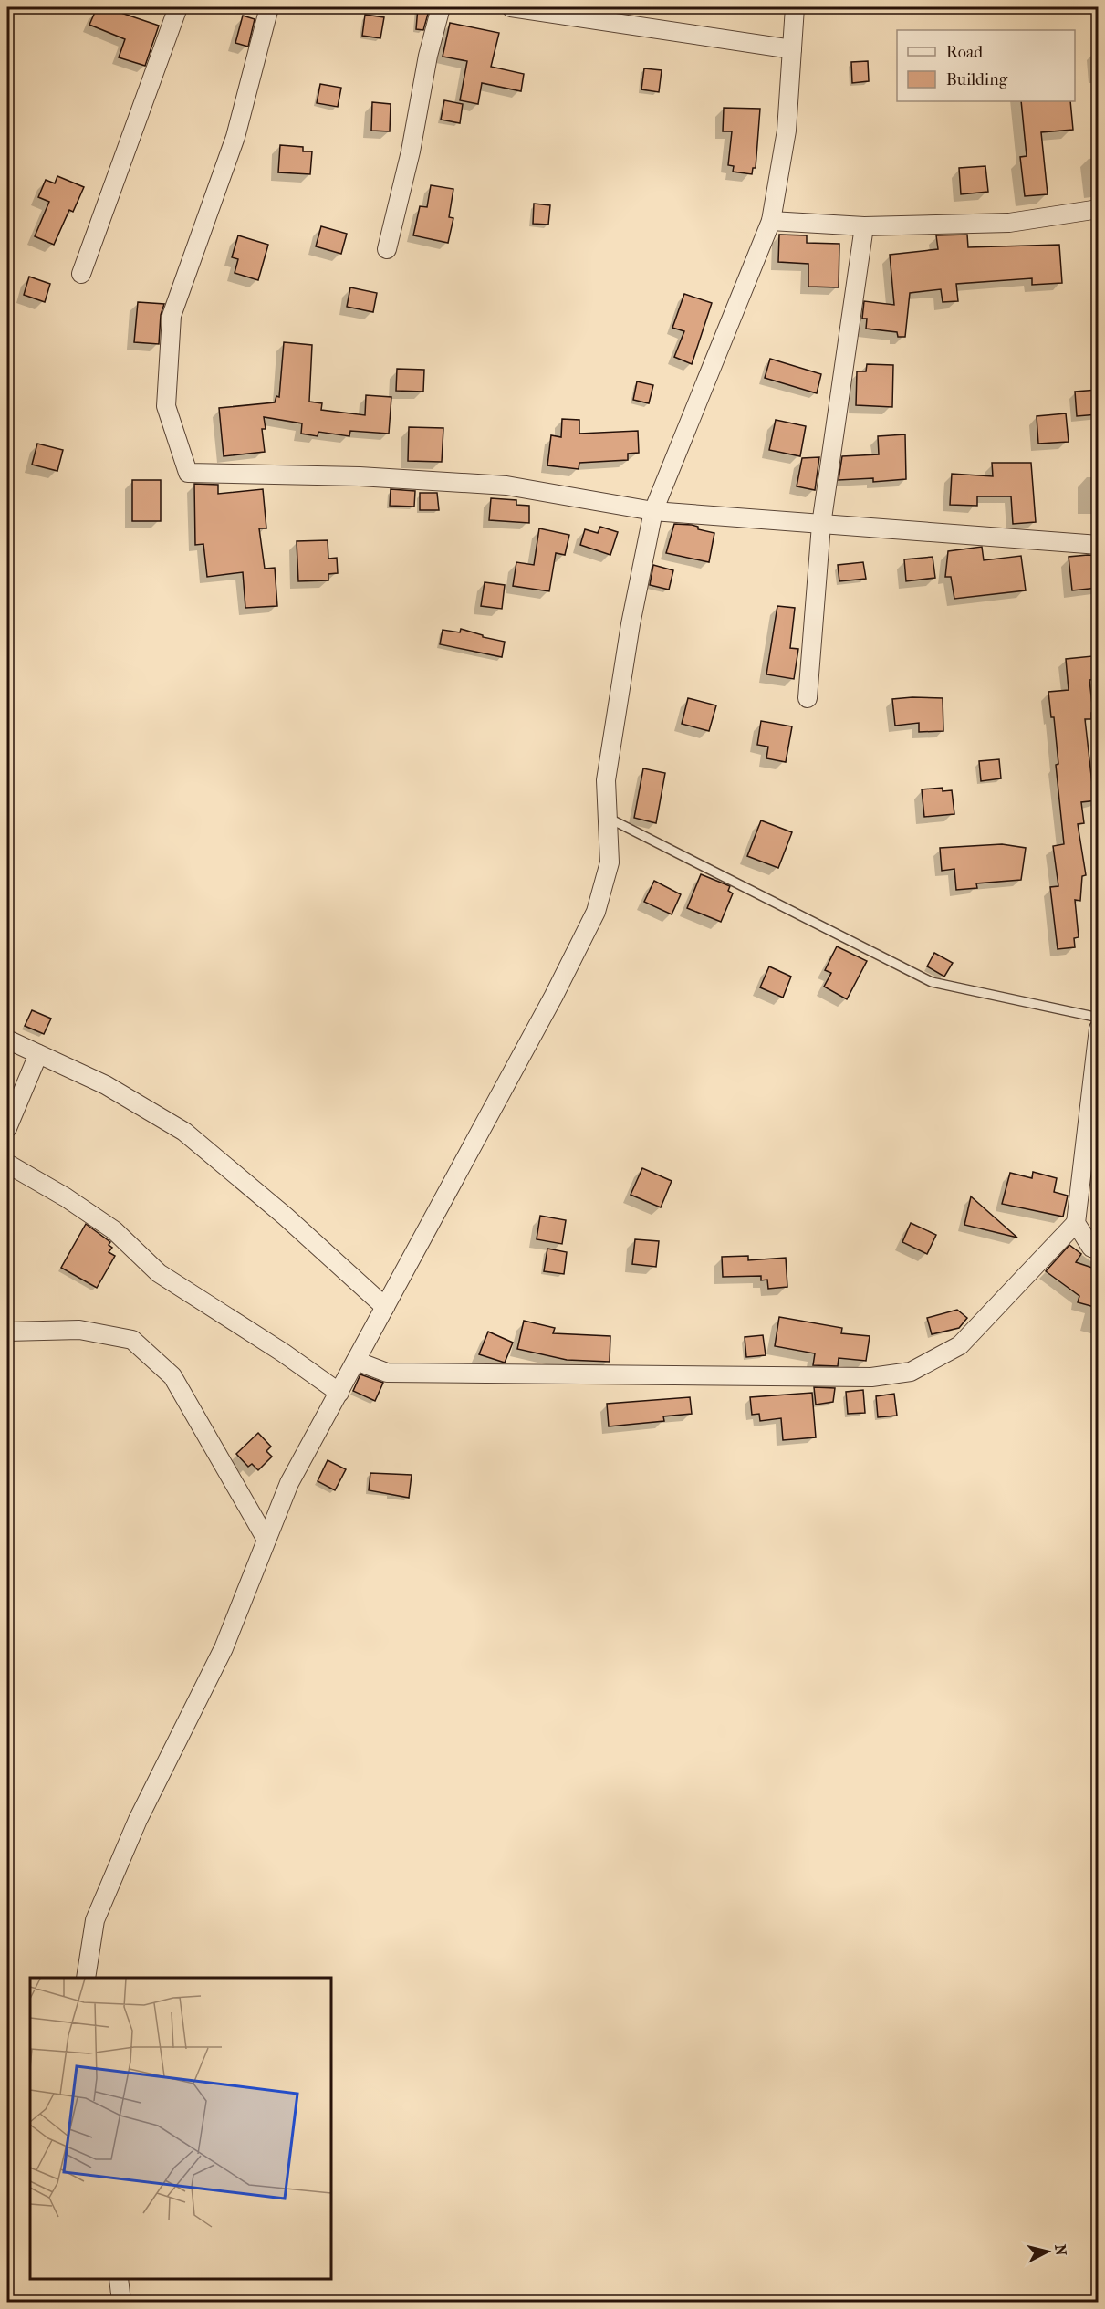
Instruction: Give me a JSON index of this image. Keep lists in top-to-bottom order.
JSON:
{
  "legend": ["Road", "Building"],
  "north": "right"
}
